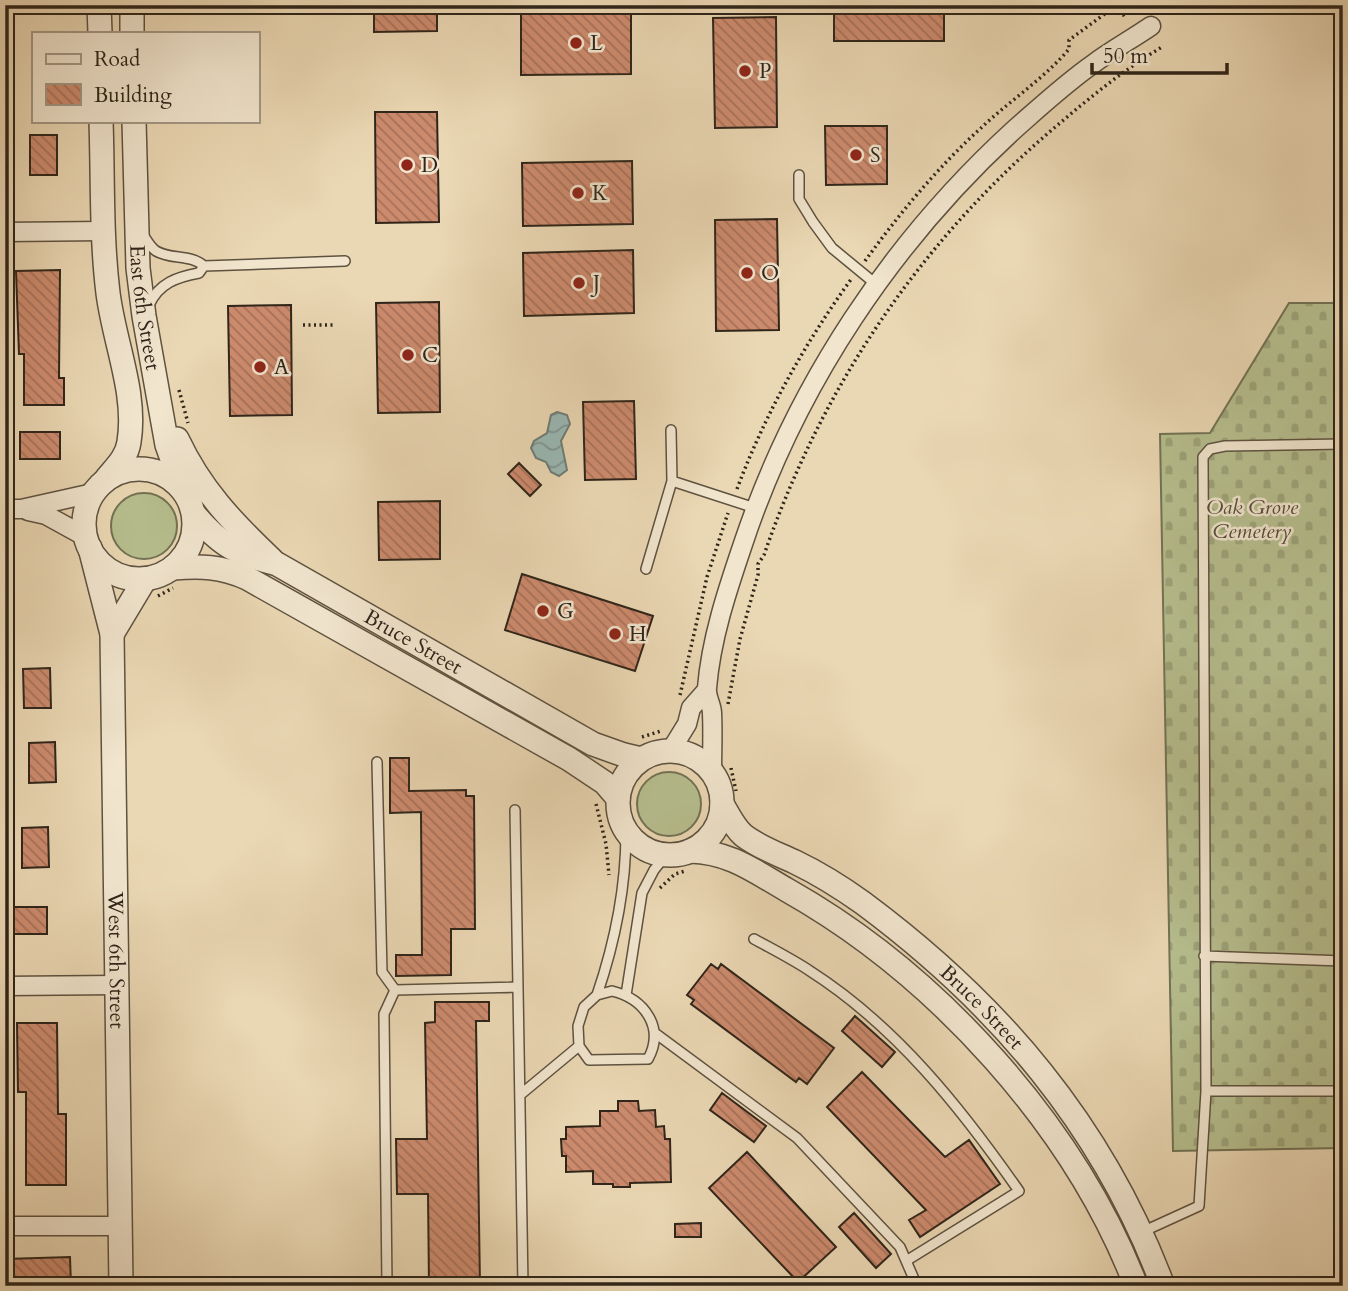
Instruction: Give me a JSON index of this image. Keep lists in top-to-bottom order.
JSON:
{
  "streets": {
    "street": ["East 6th Street", "Bruce Street", "West 6th Street"]
  },
  "crossings": [
    ["East 6th Street", "Bruce Street"],
    ["East 6th Street", "West 6th Street"],
    ["Bruce Street", "West 6th Street"]
  ],
  "parks": ["Oak Grove Cemetery"],
  "places": [
    "L",
    "P",
    "S",
    "D",
    "K",
    "O",
    "J",
    "C",
    "A",
    "G",
    "H"
  ],
  "legend": ["Road", "Building"],
  "scale_bar": "50 m"
}
